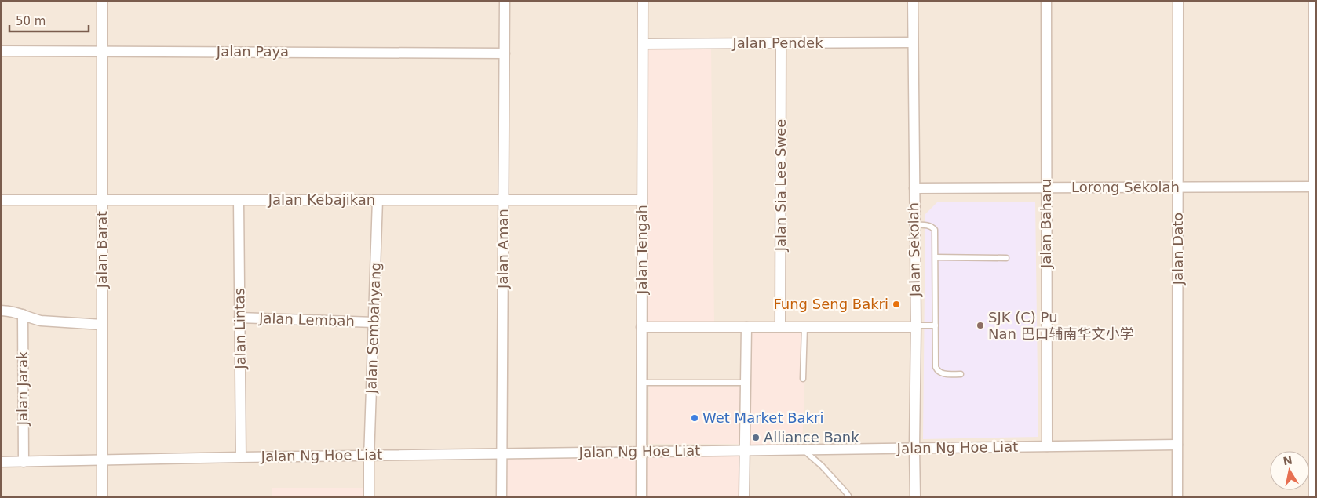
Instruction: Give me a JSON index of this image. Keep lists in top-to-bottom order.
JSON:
{
  "streets": {
    "street": [
      "Jalan Pendek",
      "Jalan Paya",
      "Jalan Sia Lee Swee",
      "Lorong Sekolah",
      "Jalan Kebajikan",
      "Jalan Baharu",
      "Jalan Aman",
      "Jalan Dato",
      "Jalan Barat",
      "Jalan Tengah",
      "Jalan Sekolah",
      "Jalan Lembah",
      "Jalan Sembahyang",
      "Jalan Lintas",
      "Jalan Jarak",
      "Jalan Ng Hoe Liat"
    ]
  },
  "crossings": [
    ["Jalan Pendek", "Jalan Sia Lee Swee"],
    ["Jalan Pendek", "Jalan Tengah"],
    ["Jalan Pendek", "Jalan Sekolah"],
    ["Jalan Paya", "Jalan Aman"],
    ["Jalan Paya", "Jalan Barat"],
    ["Lorong Sekolah", "Jalan Baharu"],
    ["Lorong Sekolah", "Jalan Dato"],
    ["Lorong Sekolah", "Jalan Sekolah"],
    ["Jalan Kebajikan", "Jalan Aman"],
    ["Jalan Kebajikan", "Jalan Barat"],
    ["Jalan Kebajikan", "Jalan Tengah"],
    ["Jalan Kebajikan", "Jalan Sembahyang"],
    ["Jalan Kebajikan", "Jalan Lintas"],
    ["Jalan Baharu", "Jalan Ng Hoe Liat"],
    ["Jalan Aman", "Jalan Ng Hoe Liat"],
    ["Jalan Dato", "Jalan Ng Hoe Liat"],
    ["Jalan Barat", "Jalan Ng Hoe Liat"],
    ["Jalan Tengah", "Jalan Ng Hoe Liat"],
    ["Jalan Sekolah", "Jalan Ng Hoe Liat"],
    ["Jalan Lembah", "Jalan Sembahyang"],
    ["Jalan Lembah", "Jalan Lintas"],
    ["Jalan Sembahyang", "Jalan Ng Hoe Liat"],
    ["Jalan Lintas", "Jalan Ng Hoe Liat"],
    ["Jalan Jarak", "Jalan Ng Hoe Liat"]
  ],
  "places": [
    "Fung Seng Bakri",
    "SJK (C) Pu Nan 巴口辅南华文小学",
    "Wet Market Bakri",
    "Alliance Bank"
  ],
  "scale_bar": "50 m",
  "north": "top"
}
